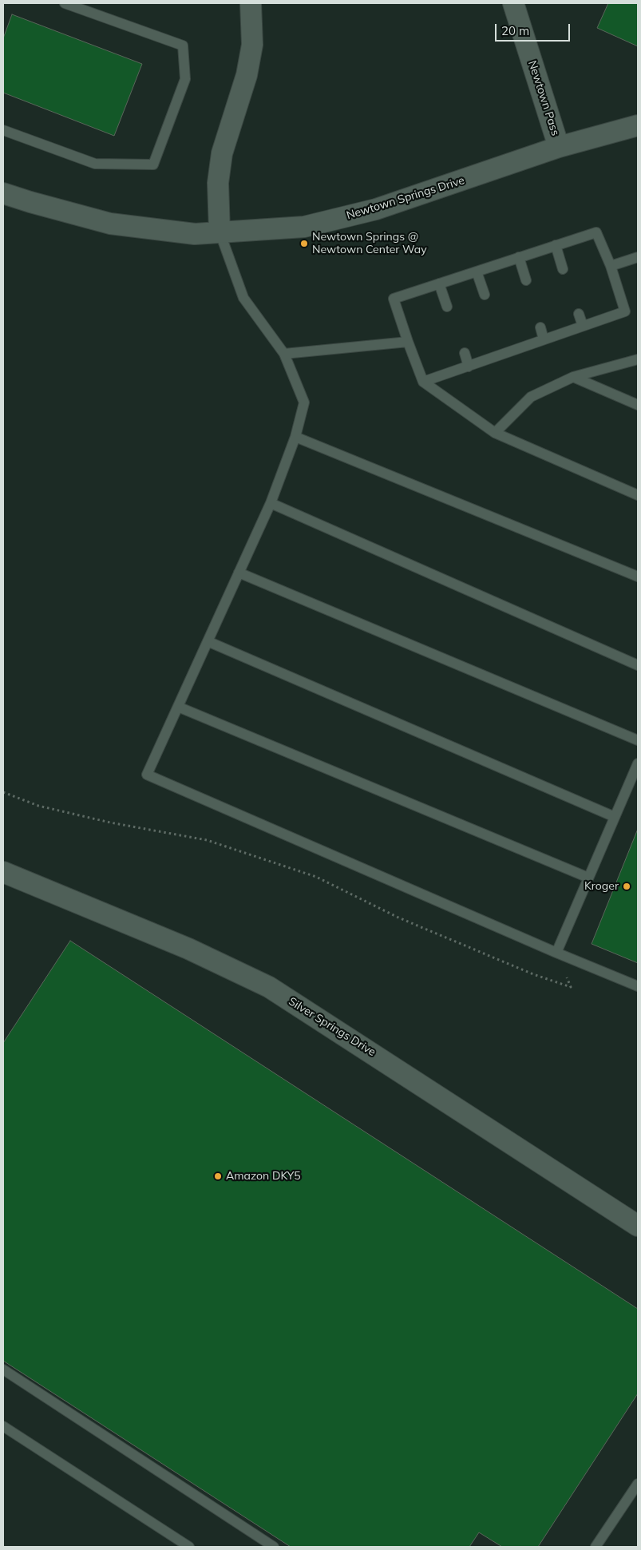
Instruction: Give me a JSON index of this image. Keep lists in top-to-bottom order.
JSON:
{
  "streets": {
    "street": ["Newtown Pass", "Newtown Springs Drive", "Silver Springs Drive"]
  },
  "crossings": [
    ["Newtown Pass", "Newtown Springs Drive"]
  ],
  "places": ["Newtown Springs @ Newtown Center Way", "Kroger", "Amazon DKY5"],
  "scale_bar": "20 m"
}
